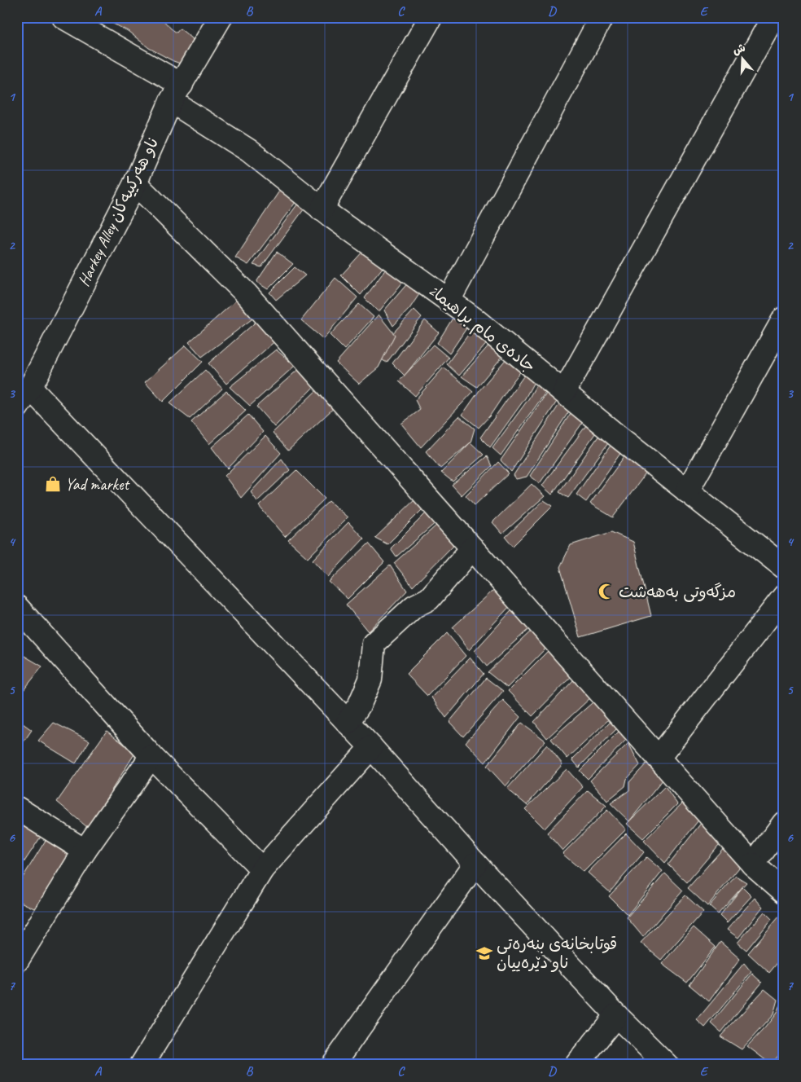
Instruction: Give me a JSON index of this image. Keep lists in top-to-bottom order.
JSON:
{
  "streets": {
    "street": ["Harkey Alley ناو هەركييەكان", "جادەی مام براهیما2"]
  },
  "crossings": [
    ["Harkey Alley ناو هەركييەكان", "جادەی مام براهیما2"]
  ],
  "places": {
    "shop": ["Yad market"],
    "mosque": ["مزگەوتی بەهەشت"],
    "school or university": ["قوتابخانەى بنەرەتى ناو دێرەييان"]
  },
  "north": "top",
  "grid": {
    "columns": [
      "A",
      "B",
      "C",
      "D",
      "E"
    ],
    "rows": [
      "1",
      "2",
      "3",
      "4",
      "5",
      "6",
      "7"
    ]
  }
}
